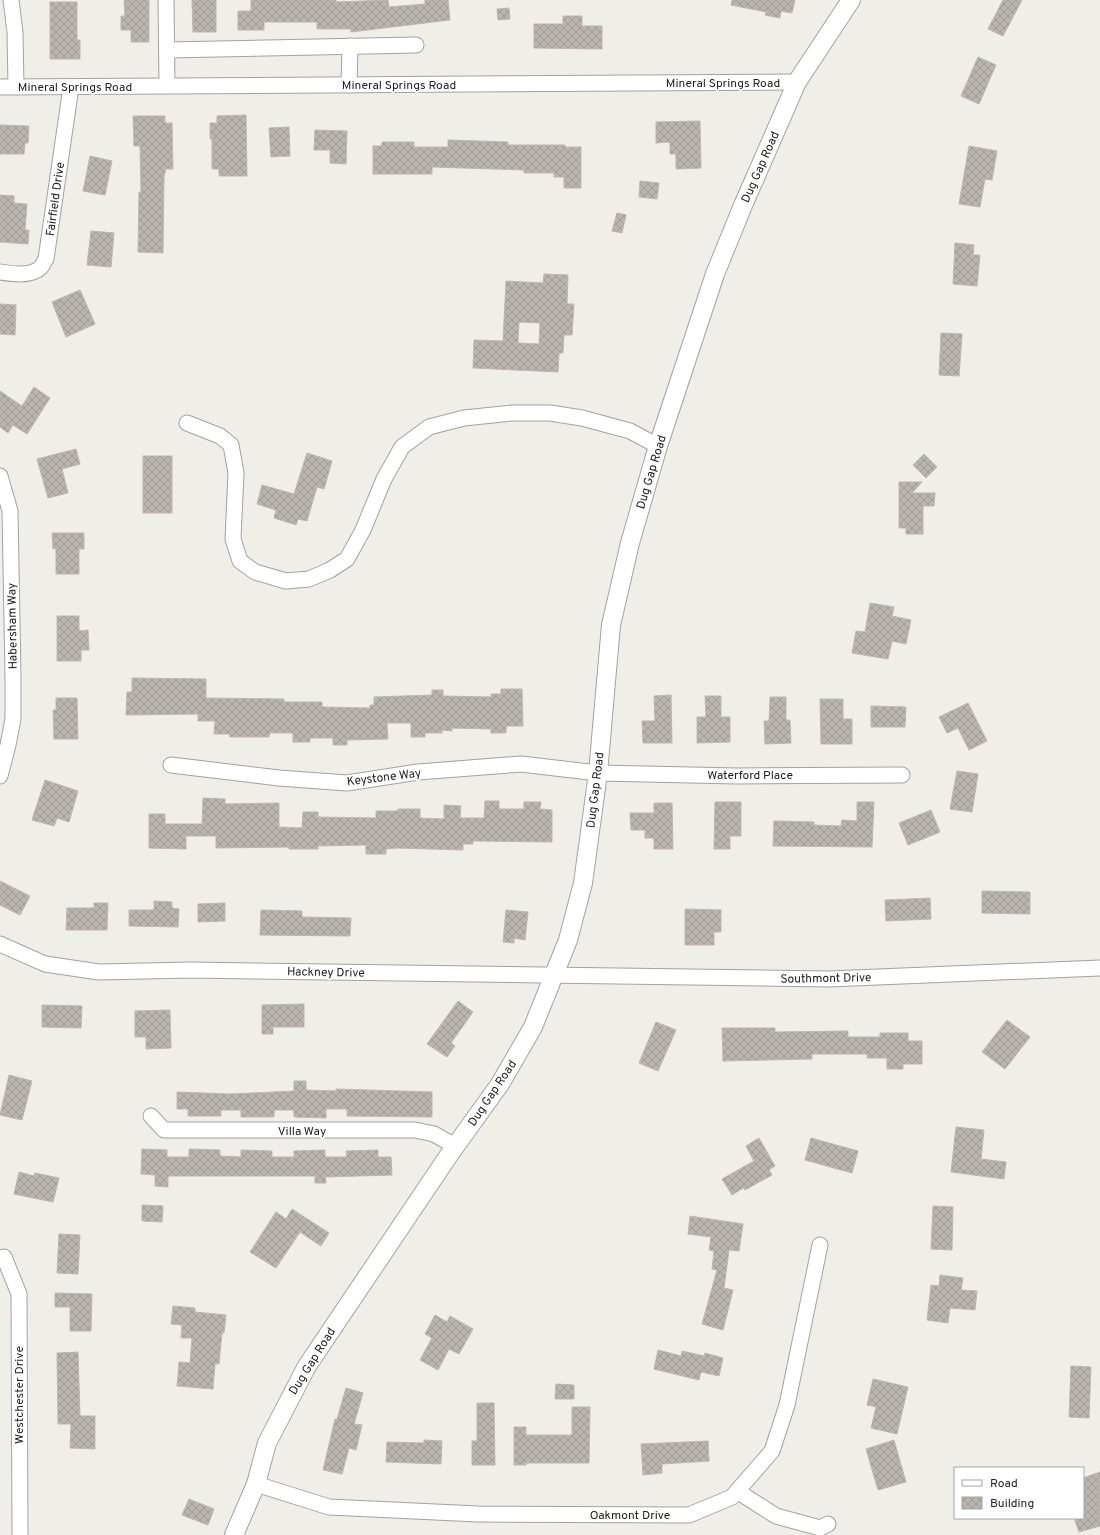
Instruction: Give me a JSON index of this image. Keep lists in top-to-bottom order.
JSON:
{
  "streets": {
    "street": [
      "Mineral Springs Road",
      "Dug Gap Road",
      "Fairfield Drive",
      "Habersham Way",
      "Waterford Place",
      "Keystone Way",
      "Hackney Drive",
      "Southmont Drive",
      "Villa Way",
      "Westchester Drive",
      "Oakmont Drive"
    ]
  },
  "crossings": [
    ["Mineral Springs Road", "Dug Gap Road"],
    ["Mineral Springs Road", "Fairfield Drive"],
    ["Dug Gap Road", "Waterford Place"],
    ["Dug Gap Road", "Keystone Way"],
    ["Dug Gap Road", "Hackney Drive"],
    ["Dug Gap Road", "Southmont Drive"],
    ["Dug Gap Road", "Villa Way"],
    ["Dug Gap Road", "Oakmont Drive"],
    ["Waterford Place", "Keystone Way"],
    ["Hackney Drive", "Southmont Drive"]
  ],
  "legend": ["Road", "Building"]
}
